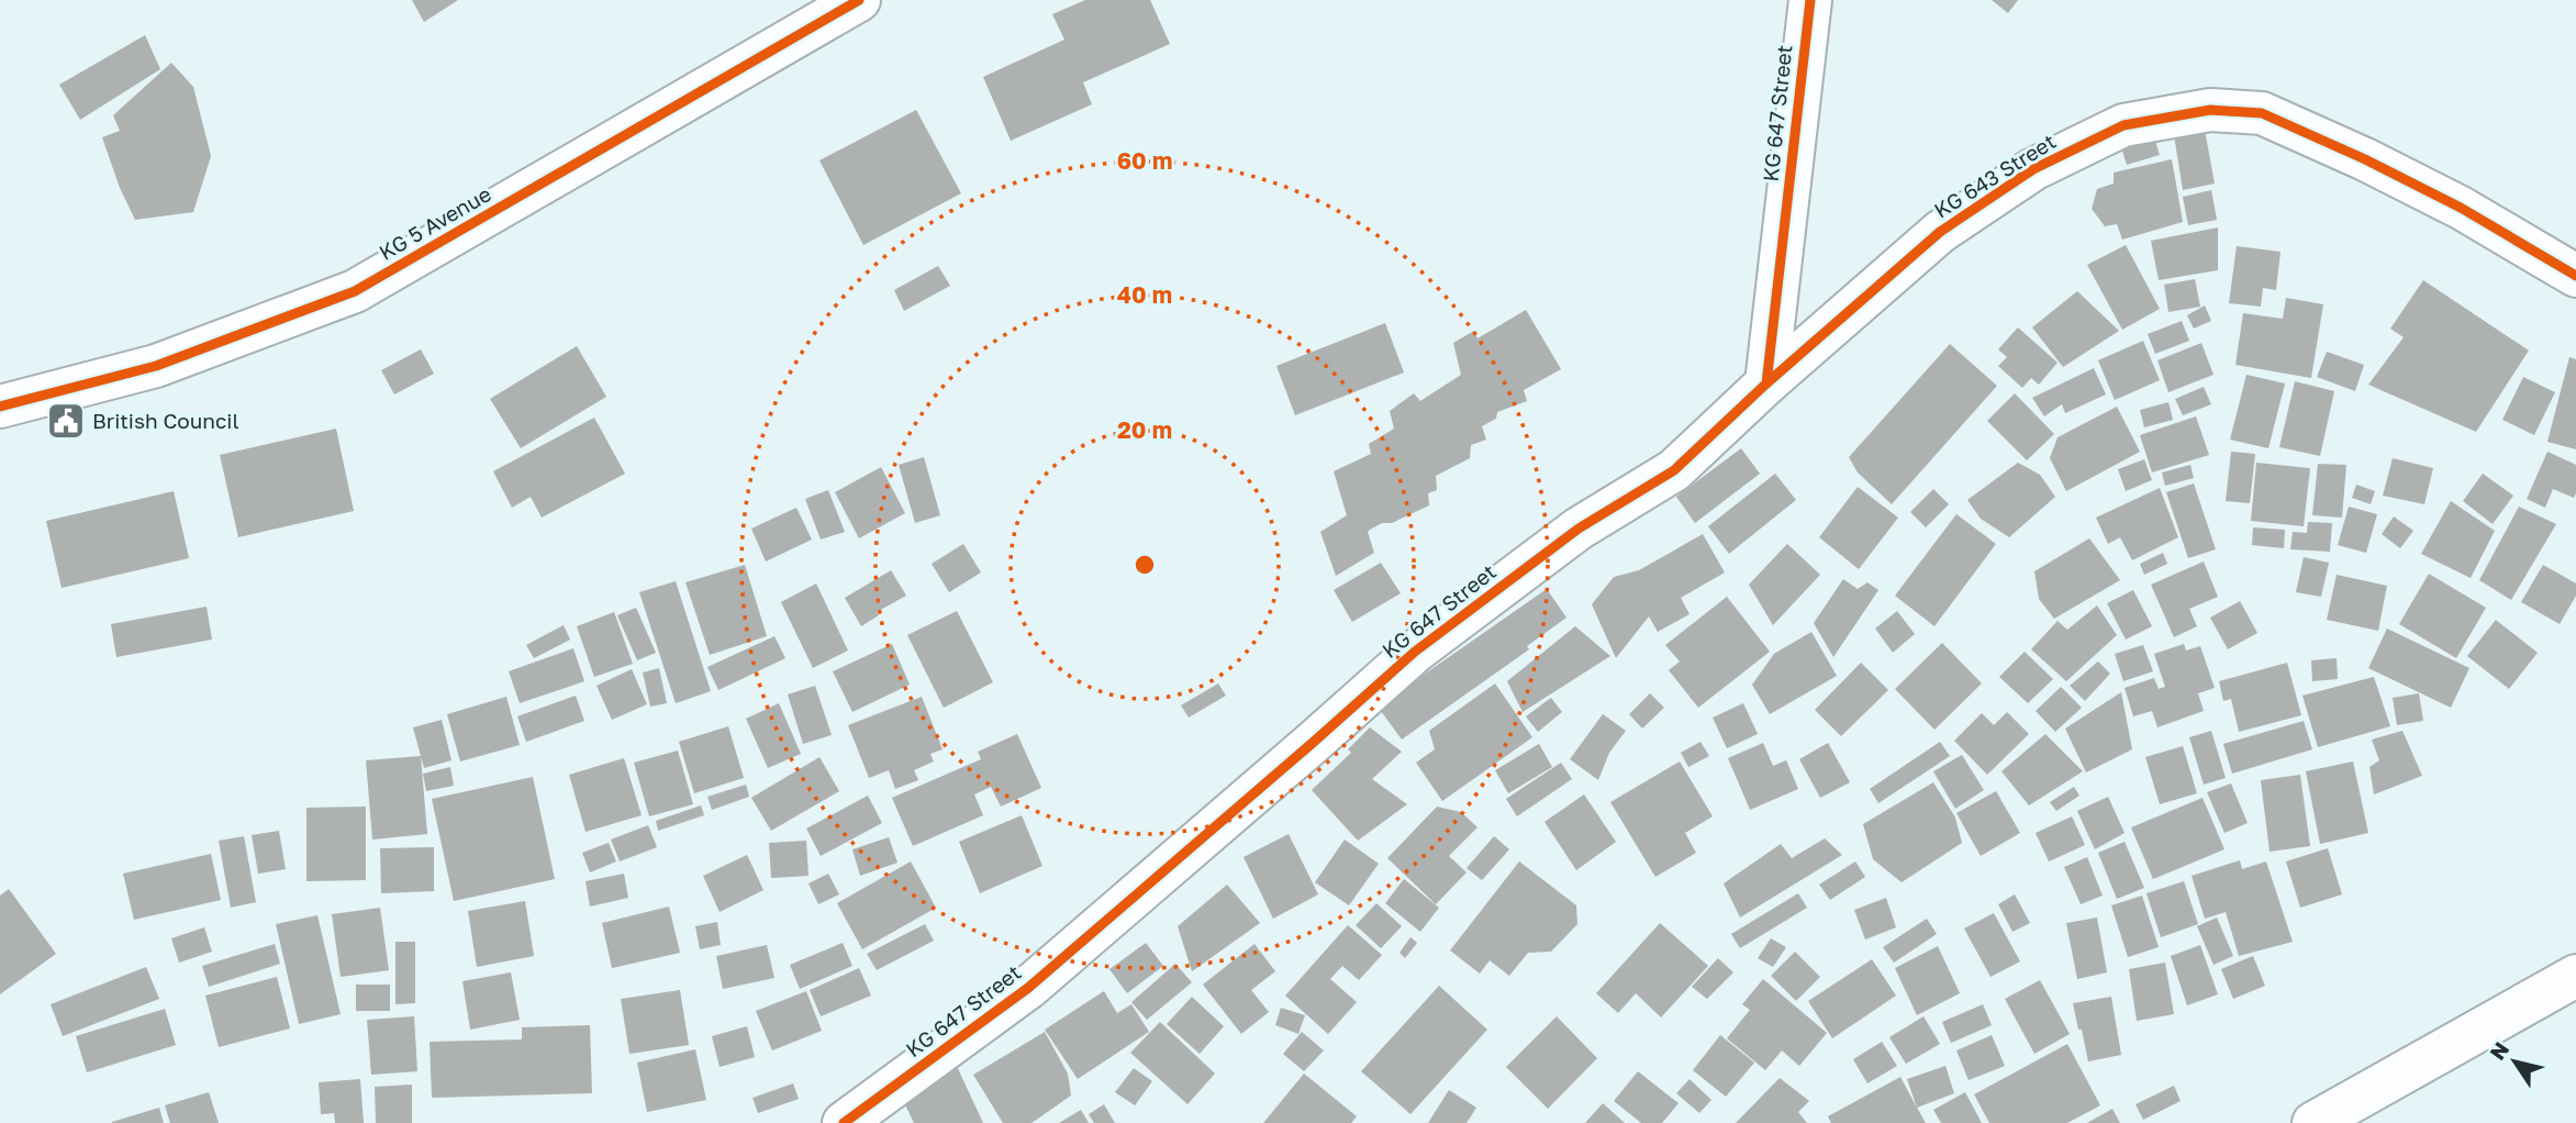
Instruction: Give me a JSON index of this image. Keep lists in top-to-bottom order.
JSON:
{
  "streets": {
    "street": ["KG 647 Street", "KG 643 Street", "KG 5 Avenue"]
  },
  "crossings": [
    ["KG 647 Street", "KG 643 Street"]
  ],
  "places": {
    "public building": ["British Council"]
  },
  "north": "top left",
  "rings": ["60 m", "40 m", "20 m"]
}
